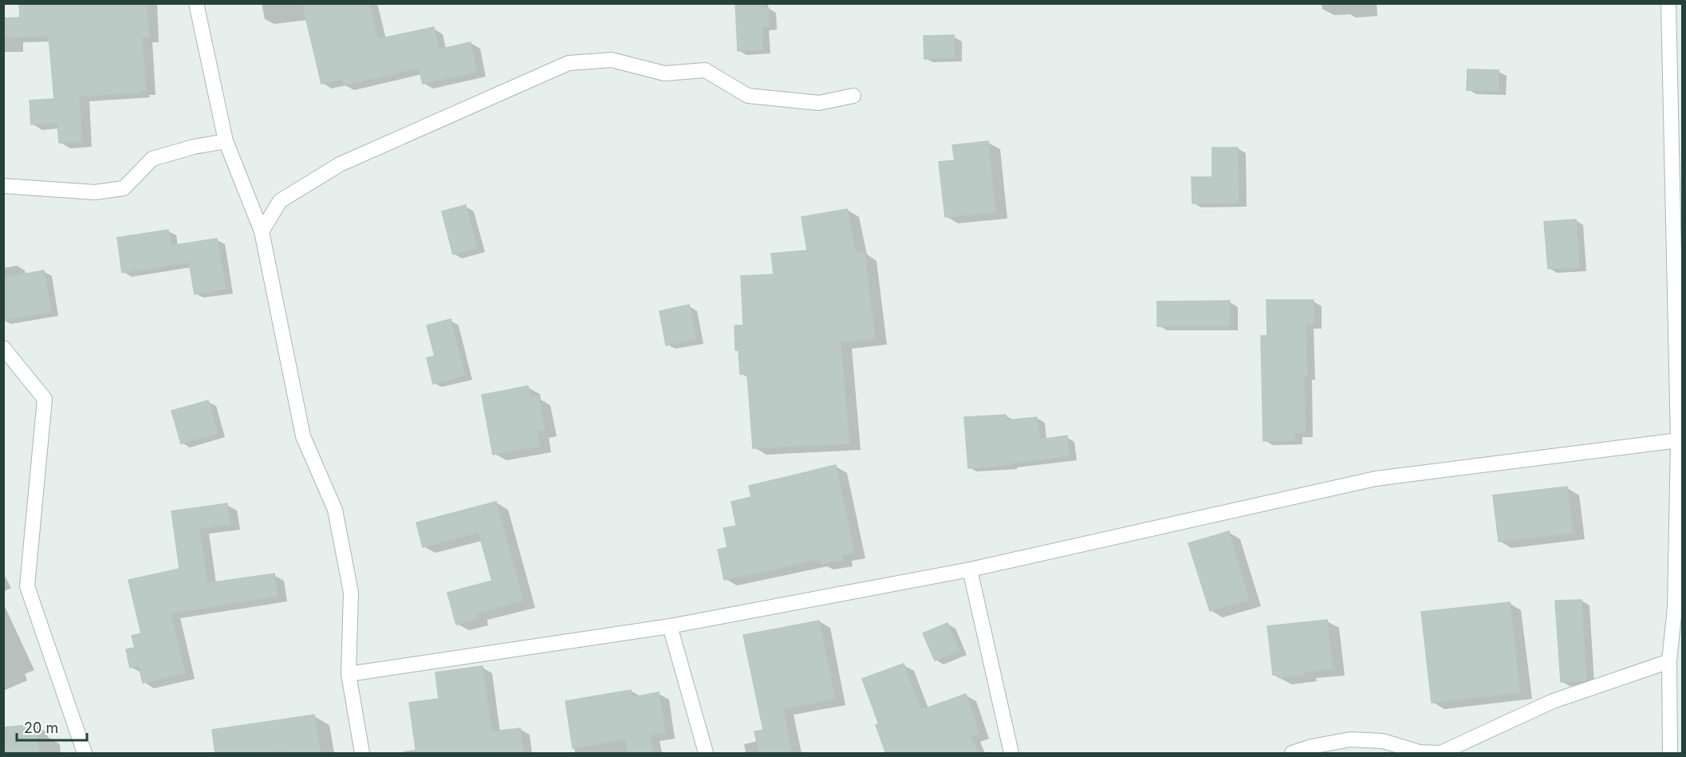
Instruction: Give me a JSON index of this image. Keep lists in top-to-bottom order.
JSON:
{
  "scale_bar": "20 m"
}
